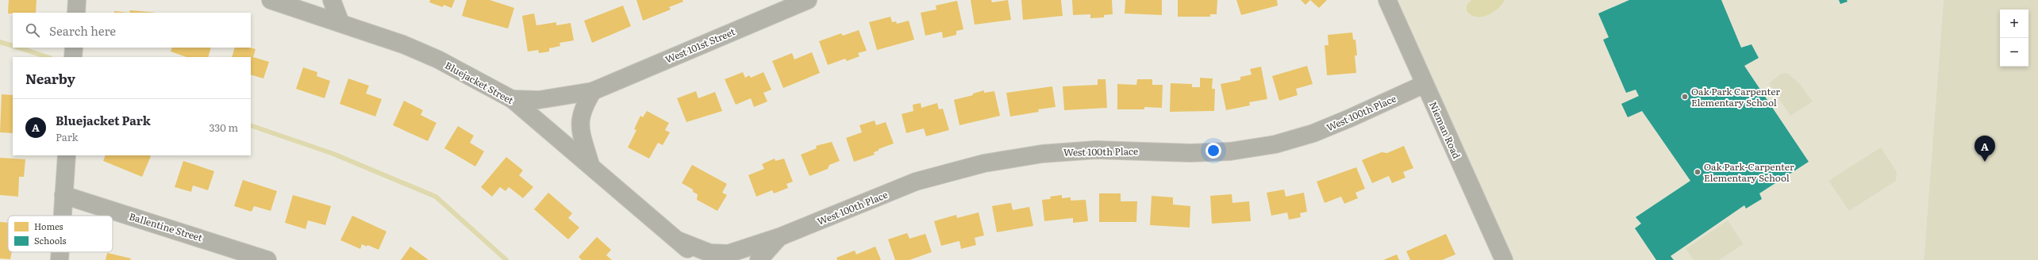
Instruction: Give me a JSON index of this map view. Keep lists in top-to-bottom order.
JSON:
{
  "streets": {
    "street": [
      "West 101st Street",
      "Bluejacket Street",
      "West 100th Place",
      "Nieman Road",
      "Ballentine Street"
    ]
  },
  "crossings": [
    ["West 101st Street", "Bluejacket Street"],
    ["Bluejacket Street", "West 100th Place"],
    ["West 100th Place", "Nieman Road"]
  ],
  "places": ["Oak Park Carpenter Elementary School", "Oak Park-Carpenter Elementary School"],
  "legend": ["Homes", "Schools"],
  "page": {
    "map_buttons": ["+", "−"],
    "search": "Search here",
    "heading": "Nearby",
    "list": [
      {
        "mark": "A",
        "name": "Bluejacket Park",
        "note": "Park",
        "value": "330 m"
      }
    ],
    "pins": "A"
  }
}
